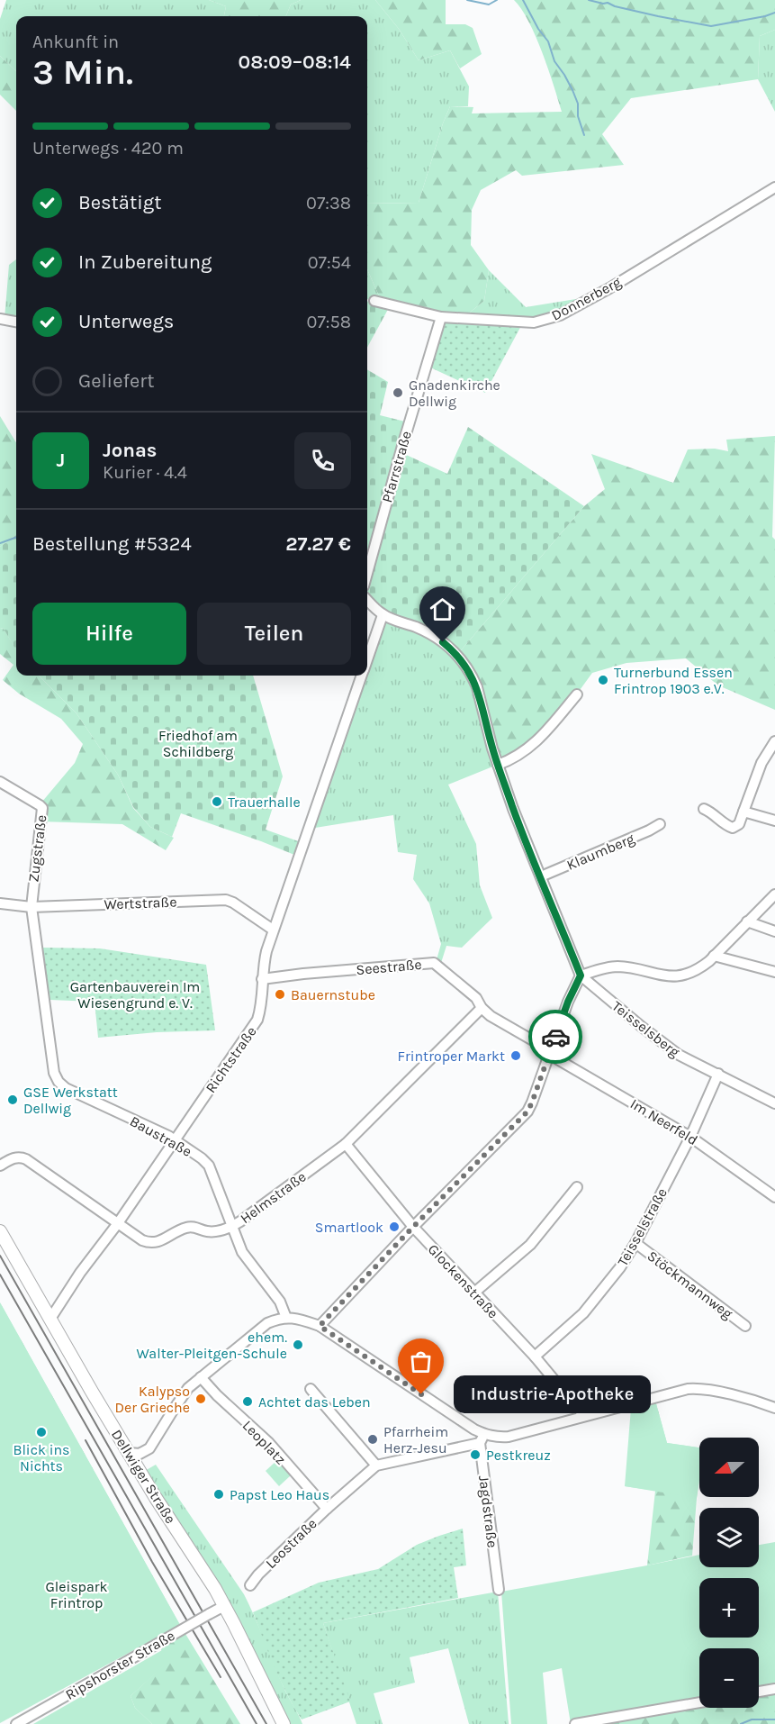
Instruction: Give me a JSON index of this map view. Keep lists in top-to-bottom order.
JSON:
{
  "streets": {
    "main road": ["Dellwiger Straße"],
    "street": [
      "Donnerberg",
      "Pfarrstraße",
      "Zugstraße",
      "Klaumberg",
      "Wertstraße",
      "Seestraße",
      "Teisselsberg",
      "Richtstraße",
      "Im Neerfeld",
      "Baustraße",
      "Helmstraße",
      "Teisselstraße",
      "Glockenstraße",
      "Stöckmannweg",
      "Leoplatz",
      "Jagdstraße",
      "Leostraße",
      "Ripshorster Straße"
    ]
  },
  "crossings": [
    ["Donnerberg", "Pfarrstraße"],
    ["Zugstraße", "Wertstraße"],
    ["Zugstraße", "Baustraße"],
    ["Wertstraße", "Richtstraße"],
    ["Wertstraße", "Baustraße"],
    ["Seestraße", "Richtstraße"],
    ["Seestraße", "Im Neerfeld"],
    ["Seestraße", "Helmstraße"],
    ["Teisselsberg", "Teisselstraße"],
    ["Richtstraße", "Baustraße"],
    ["Richtstraße", "Helmstraße"],
    ["Richtstraße", "Dellwiger Straße"],
    ["Im Neerfeld", "Teisselstraße"],
    ["Baustraße", "Helmstraße"],
    ["Helmstraße", "Glockenstraße"],
    ["Teisselstraße", "Glockenstraße"],
    ["Teisselstraße", "Stöckmannweg"],
    ["Leoplatz", "Leostraße"],
    ["Dellwiger Straße", "Ripshorster Straße"],
    ["Jagdstraße", "Leostraße"]
  ],
  "parks": ["Friedhof am Schildberg", "Gartenbauverein Im Wiesengrund e. V.", "Gleispark Frintrop"],
  "places": [
    "Gnadenkirche Dellwig",
    "Turnerbund Essen Frintrop 1903 e.V.",
    "Trauerhalle",
    "Bauernstube",
    "Frintroper Markt",
    "GSE Werkstatt Dellwig",
    "Smartlook",
    "ehem. Walter-Pleitgen-Schule",
    "Industrie-Apotheke",
    "Kalypso Der Grieche",
    "Achtet das Leben",
    "Blick ins Nichts",
    "Pfarrheim Herz-Jesu",
    "Pestkreuz",
    "Papst Leo Haus"
  ],
  "north": "left",
  "page": {
    "heading": ["3 Min.", "Ankunft in", "08:09–08:14"],
    "panel": [
      "Jonas",
      "Kurier · 4.4",
      "Bestellung #5324",
      "27.27 €"
    ],
    "bar": "Unterwegs · 420 m",
    "list": [
      ["Bestätigt", "07:38"],
      ["In Zubereitung", "07:54"],
      ["Unterwegs", "07:58"],
      "Geliefert"
    ],
    "round": "J",
    "buttons": ["Hilfe", "Teilen"],
    "bubble": "Industrie-Apotheke",
    "map_buttons": ["+", "−"]
  }
}
